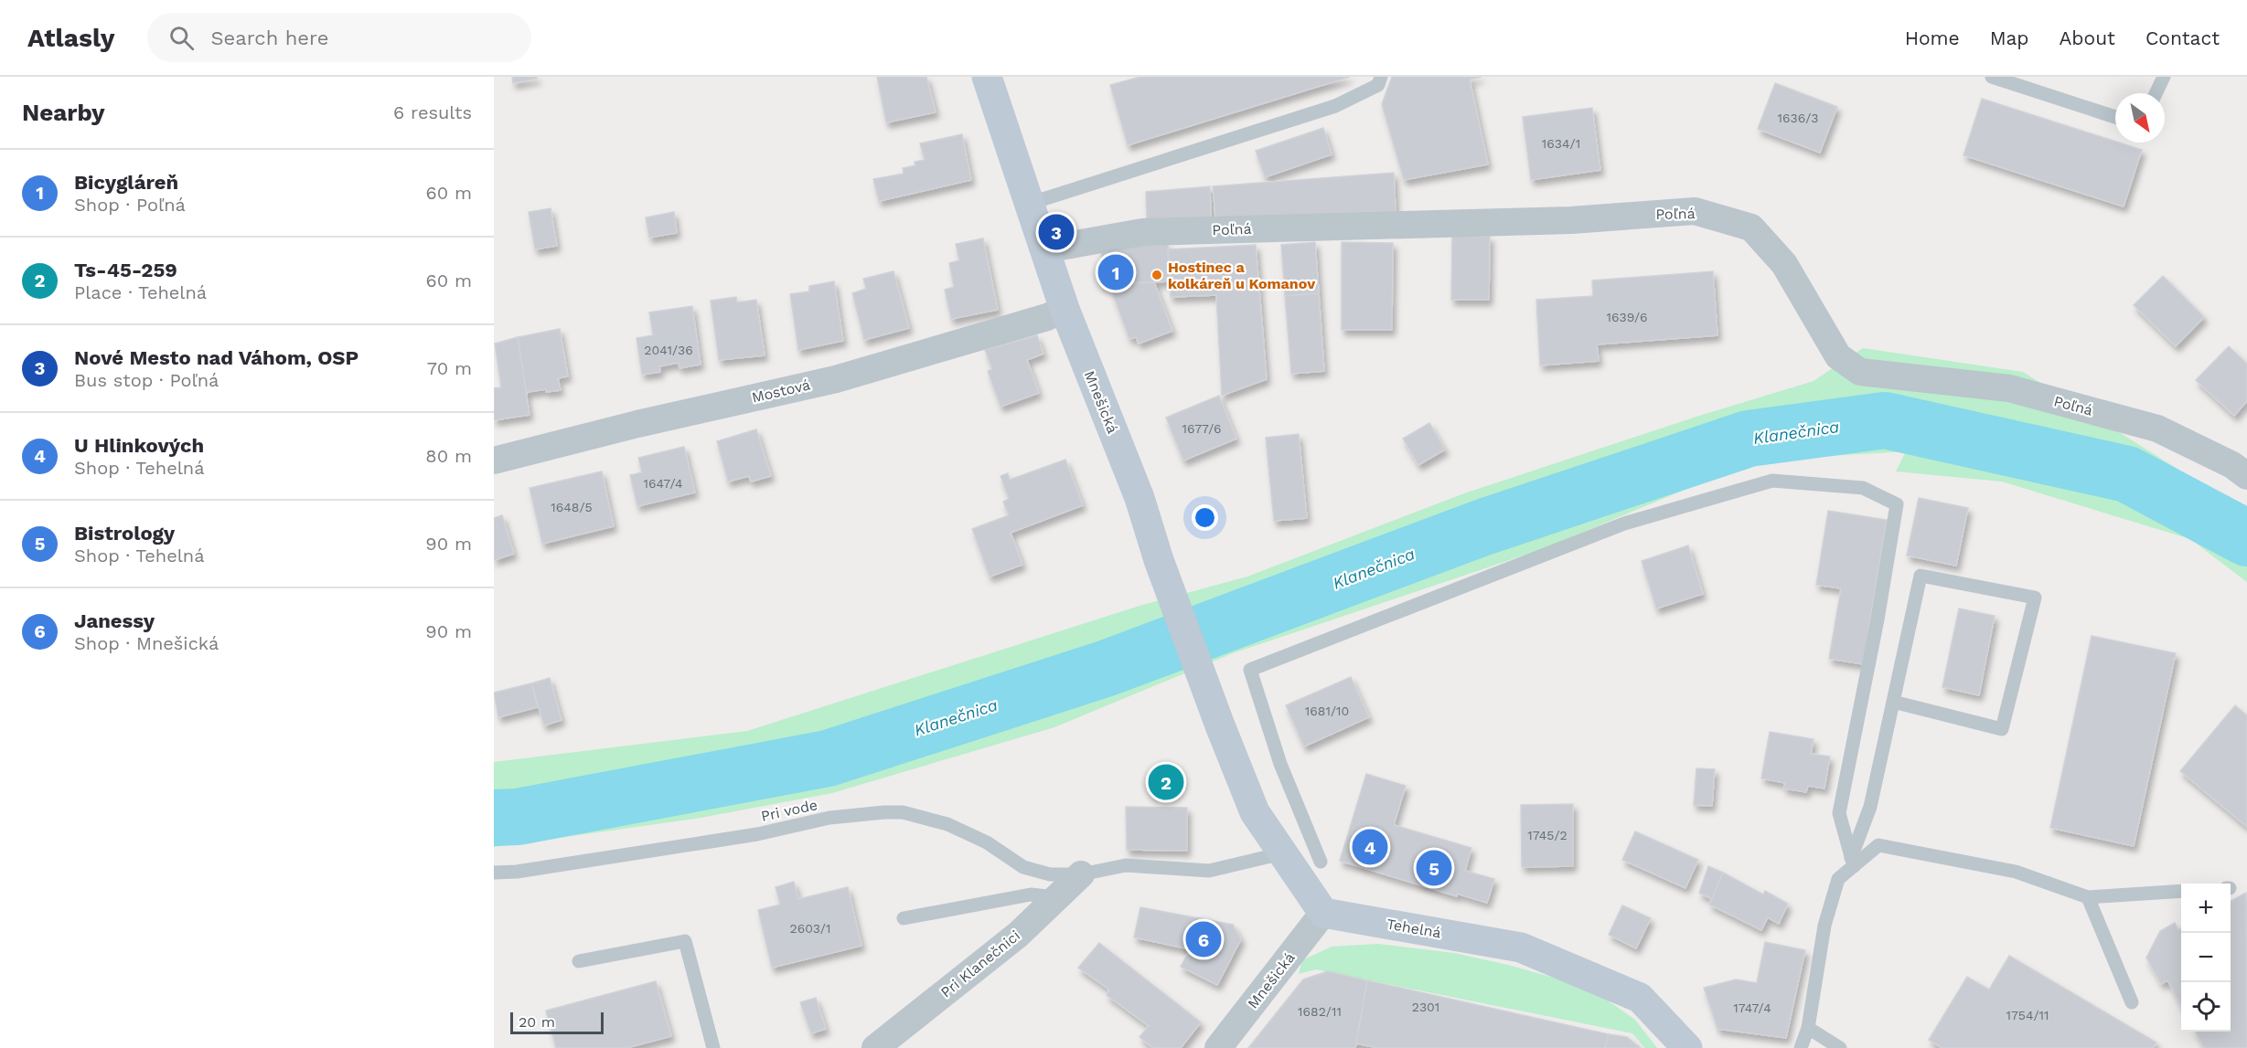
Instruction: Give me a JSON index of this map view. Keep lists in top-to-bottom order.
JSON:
{
  "streets": {
    "street": [
      "Poľná",
      "Mostová",
      "Mnešická",
      "Tehelná",
      "Pri Klanečnici"
    ],
    "lane": ["Pri vode"]
  },
  "crossings": [
    ["Poľná", "Mnešická"],
    ["Mostová", "Mnešická"],
    ["Mnešická", "Pri vode"],
    ["Mnešická", "Tehelná"],
    ["Pri vode", "Pri Klanečnici"]
  ],
  "water": ["Klanečnica"],
  "places": ["Hostinec a kolkáreň u Komanov"],
  "house_numbers": [
    "1636/3",
    "1634/1",
    "1639/6",
    "2041/36",
    "1677/6",
    "1647/4",
    "1648/5",
    "1681/10",
    "1745/2",
    "2603/1",
    "2301",
    "1747/4",
    "1682/11",
    "1754/11"
  ],
  "scale_bar": "20 m",
  "north": "bottom right",
  "page": {
    "header": "Atlasly",
    "search": "Search here",
    "nav": [
      "Home",
      "Map",
      "About",
      "Contact"
    ],
    "heading": ["Nearby", "6 results"],
    "list": [
      {
        "mark": "1",
        "name": "Bicygláreň",
        "note": "Shop · Poľná",
        "value": "60 m"
      },
      {
        "mark": "2",
        "name": "Ts-45-259",
        "note": "Place · Tehelná",
        "value": "60 m"
      },
      {
        "mark": "3",
        "name": "Nové Mesto nad Váhom, OSP",
        "note": "Bus stop · Poľná",
        "value": "70 m"
      },
      {
        "mark": "4",
        "name": "U Hlinkových",
        "note": "Shop · Tehelná",
        "value": "80 m"
      },
      {
        "mark": "5",
        "name": "Bistrology",
        "note": "Shop · Tehelná",
        "value": "90 m"
      },
      {
        "mark": "6",
        "name": "Janessy",
        "note": "Shop · Mnešická",
        "value": "90 m"
      }
    ],
    "pins": [
      "3",
      "1",
      "2",
      "4",
      "5",
      "6"
    ],
    "map_buttons": ["+", "−"],
    "scale": "20 m"
  }
}
